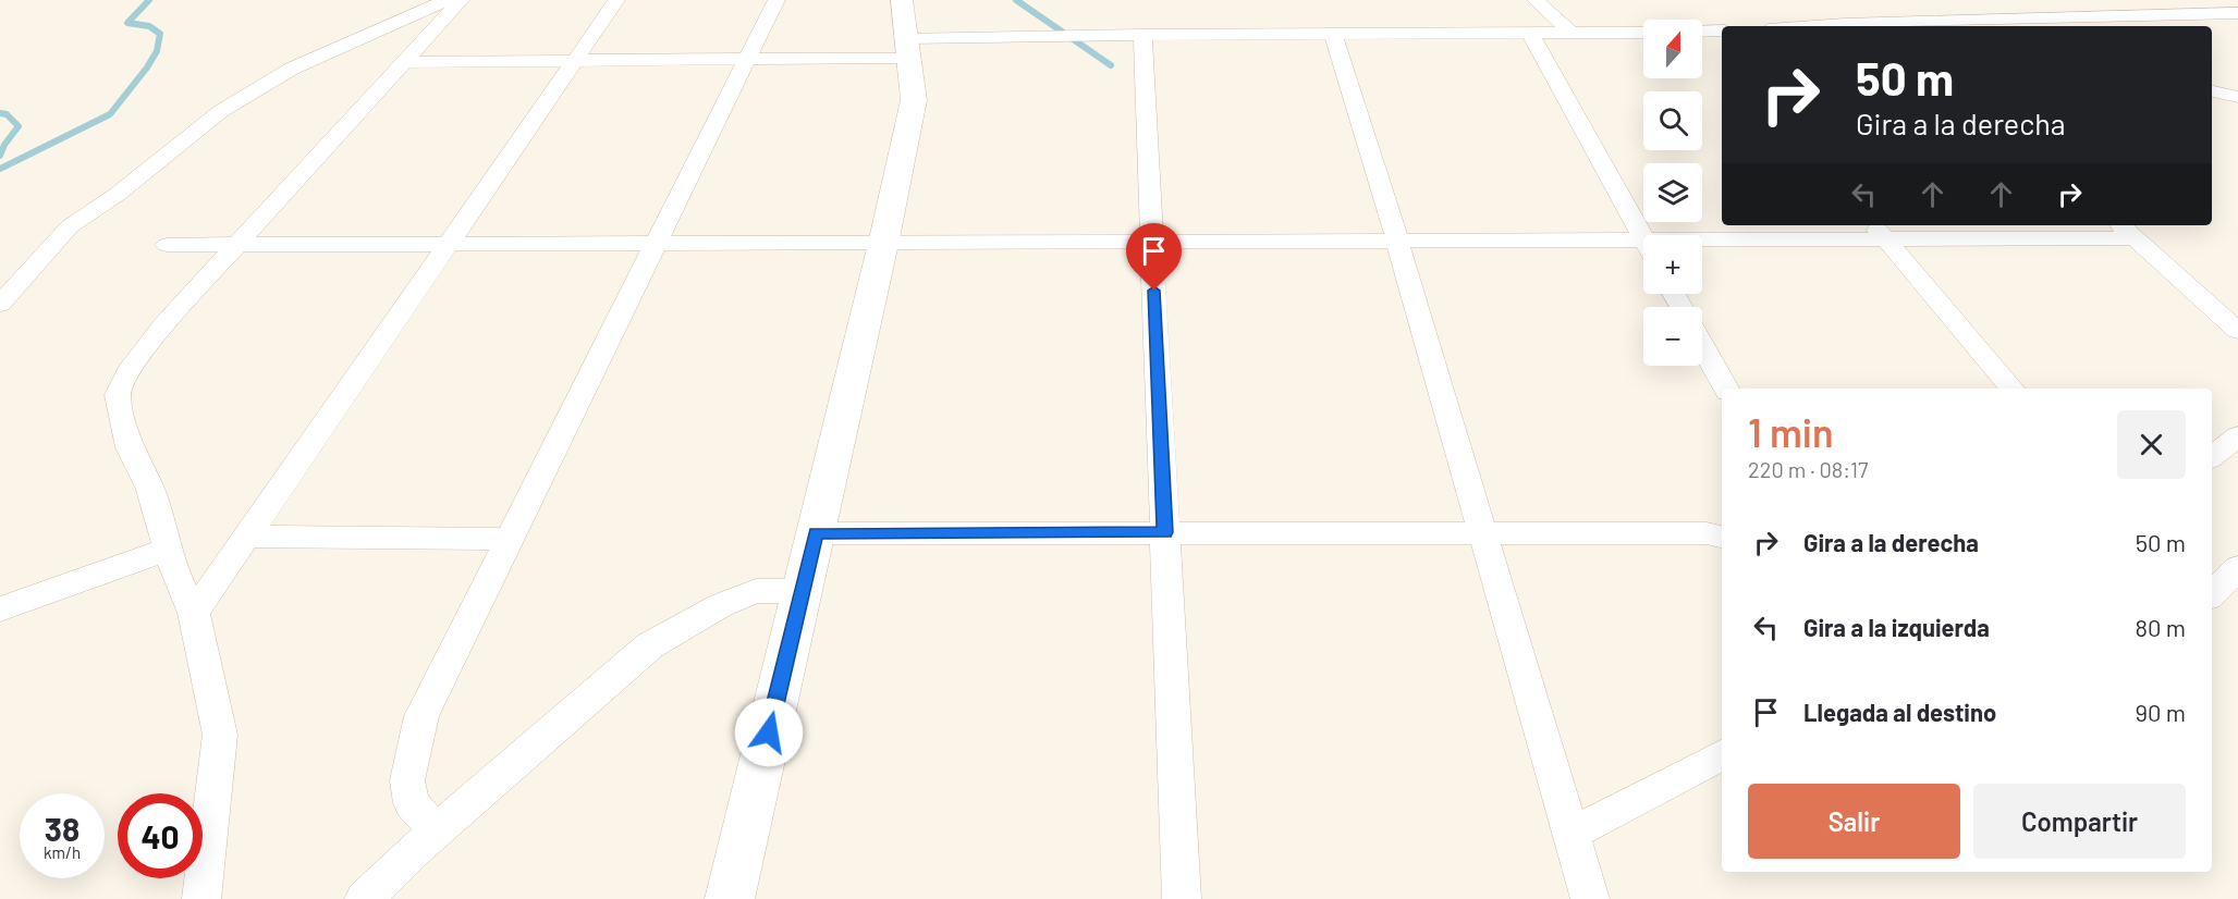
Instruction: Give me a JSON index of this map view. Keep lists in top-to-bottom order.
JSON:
{
  "north": "top",
  "page": {
    "map_buttons": ["+", "−"],
    "turn": ["50 m", "Gira a la derecha"],
    "heading": ["1 min", "220 m · 08:17"],
    "list": [
      {
        "name": "Gira a la derecha",
        "value": "50 m"
      },
      {
        "name": "Gira a la izquierda",
        "value": "80 m"
      },
      {
        "name": "Llegada al destino",
        "value": "90 m"
      }
    ],
    "buttons": ["Salir", "Compartir"],
    "speed": "38 km/h",
    "limit": "40"
  }
}
